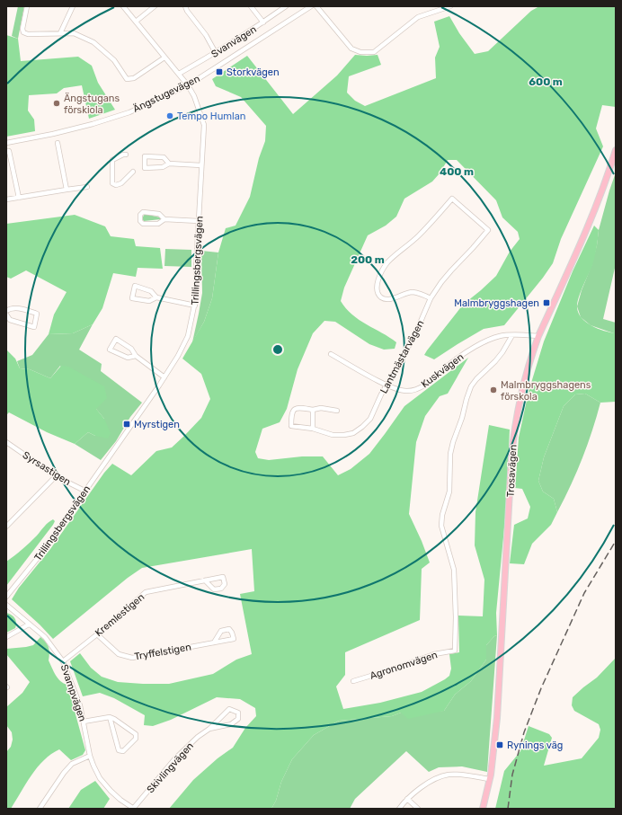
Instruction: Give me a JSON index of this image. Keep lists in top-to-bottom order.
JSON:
{
  "streets": {
    "main road": ["Trosavägen"],
    "street": [
      "Svanvägen",
      "Ängstugevägen",
      "Trillingsbergsvägen",
      "Lantmästarvägen",
      "Kuskvägen",
      "Syrsastigen",
      "Kremlestigen",
      "Tryffelstigen",
      "Agronomvägen",
      "Svampvägen",
      "Skivlingvägen"
    ]
  },
  "crossings": [
    ["Ängstugevägen", "Trillingsbergsvägen"],
    ["Trillingsbergsvägen", "Syrsastigen"],
    ["Lantmästarvägen", "Kuskvägen"],
    ["Kuskvägen", "Trosavägen"],
    ["Kuskvägen", "Agronomvägen"],
    ["Kremlestigen", "Tryffelstigen"],
    ["Kremlestigen", "Svampvägen"],
    ["Svampvägen", "Skivlingvägen"]
  ],
  "places": {
    "transit": [
      "Storkvägen",
      "Malmbryggshagen",
      "Myrstigen",
      "Rynings väg"
    ],
    "other": ["Ängstugans förskiola", "Tempo Humlan", "Malmbryggshagens förskola"]
  },
  "rings": ["600 m", "400 m", "200 m"]
}
